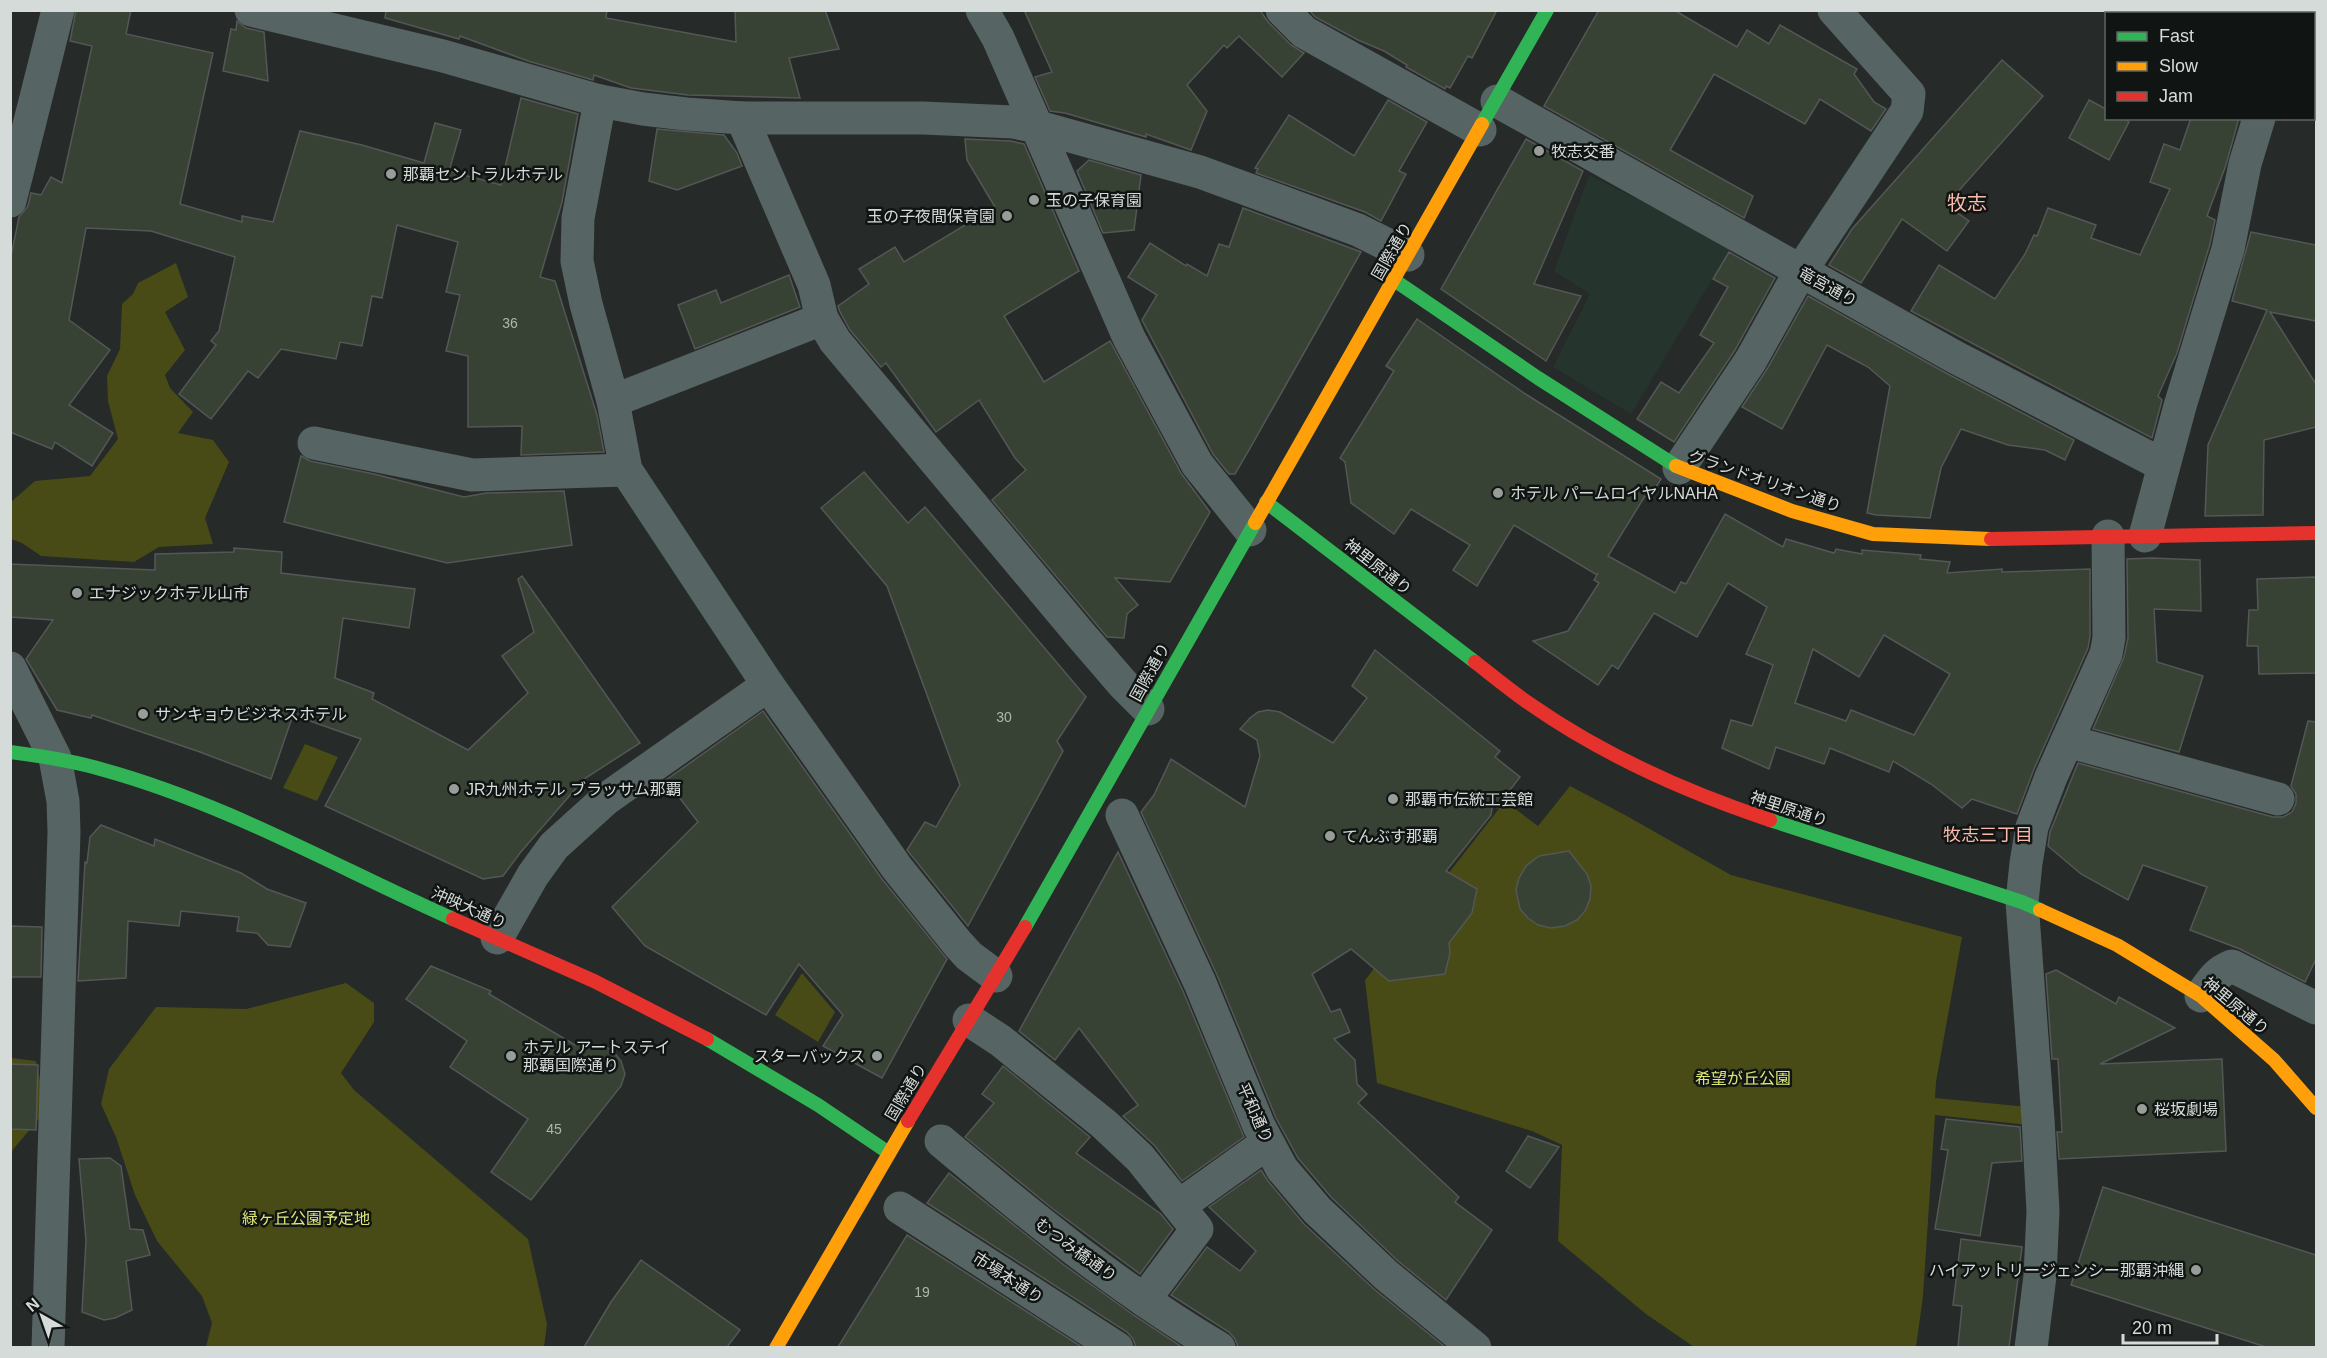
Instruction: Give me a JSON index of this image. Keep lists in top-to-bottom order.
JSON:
{
  "streets": {
    "street": [
      "国際通り",
      "竜宮通り",
      "グランドオリオン通り",
      "神里原通り",
      "沖映大通り",
      "平和通り",
      "むつみ橋通り",
      "市場本通り"
    ]
  },
  "crossings": [
    ["国際通り", "竜宮通り"],
    ["国際通り", "グランドオリオン通り"],
    ["国際通り", "神里原通り"],
    ["国際通り", "沖映大通り"]
  ],
  "districts": ["牧志", "牧志三丁目"],
  "parks": ["希望が丘公園", "緑ヶ丘公園予定地"],
  "places": [
    "牧志交番",
    "那覇セントラルホテル",
    "玉の子保育園",
    "玉の子夜間保育園",
    "ホテル パームロイヤルNAHA",
    "エナジックホテル山市",
    "サンキョウビジネスホテル",
    "JR九州ホテル ブラッサム那覇",
    "那覇市伝統工芸館",
    "てんぶす那覇",
    "ホテル アートステイ 那覇国際通り",
    "スターバックス",
    "桜坂劇場",
    "ハイアットリージェンシー那覇沖縄"
  ],
  "house_numbers": [
    "36",
    "30",
    "45",
    "19"
  ],
  "legend": ["Fast", "Slow", "Jam"],
  "scale_bar": "20 m",
  "north": "top left"
}
